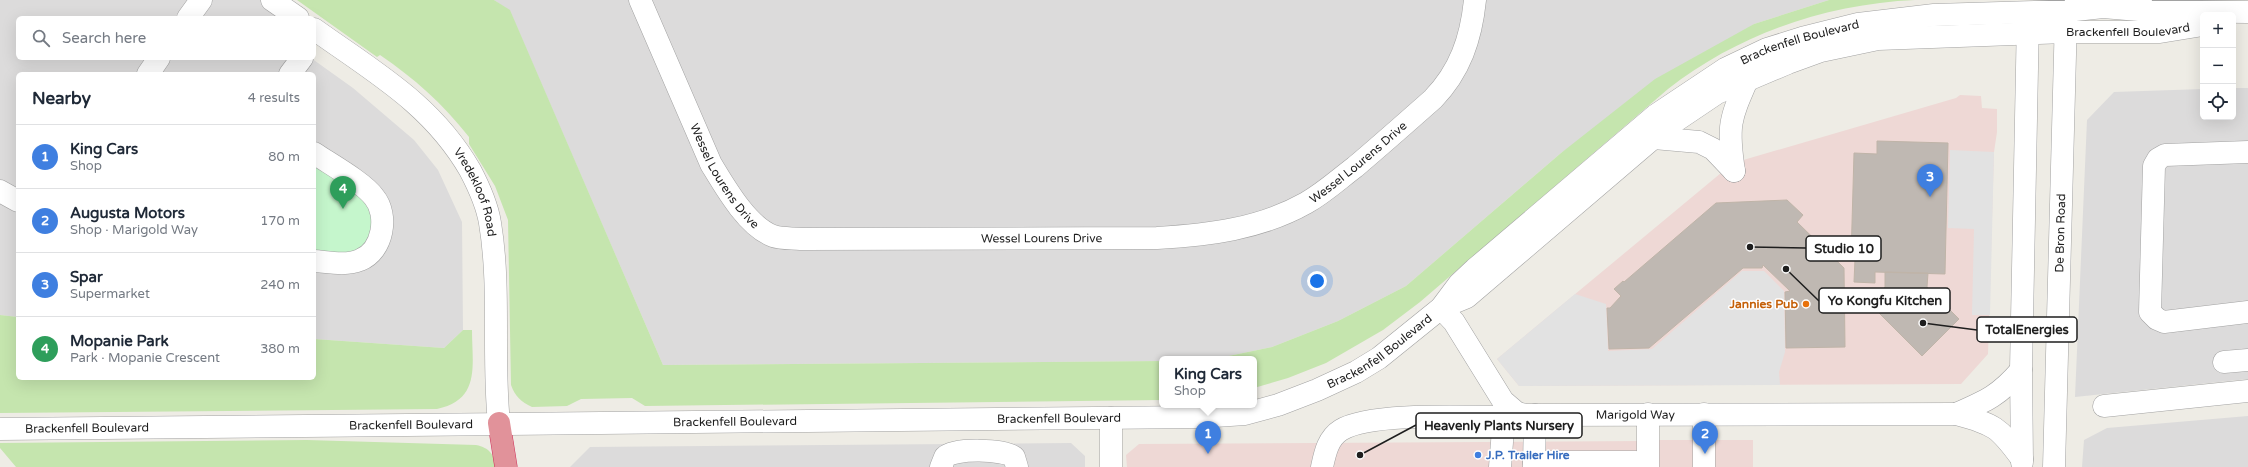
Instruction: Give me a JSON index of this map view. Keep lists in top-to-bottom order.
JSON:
{
  "streets": {
    "street": [
      "Brackenfell Boulevard",
      "Wessel Lourens Drive",
      "Vredekloof Road",
      "De Bron Road",
      "Marigold Way"
    ]
  },
  "crossings": [
    ["Brackenfell Boulevard", "Vredekloof Road"],
    ["Brackenfell Boulevard", "De Bron Road"]
  ],
  "places": [
    "Studio 10",
    "Yo Kongfu Kitchen",
    "Jannies Pub",
    "TotalEnergies",
    "Heavenly Plants Nursery",
    "J.P. Trailer Hire"
  ],
  "page": {
    "map_buttons": ["+", "−"],
    "search": "Search here",
    "heading": ["Nearby", "4 results"],
    "list": [
      {
        "mark": "1",
        "name": "King Cars",
        "note": "Shop",
        "value": "80 m"
      },
      {
        "mark": "2",
        "name": "Augusta Motors",
        "note": "Shop · Marigold Way",
        "value": "170 m"
      },
      {
        "mark": "3",
        "name": "Spar",
        "note": "Supermarket",
        "value": "240 m"
      },
      {
        "mark": "4",
        "name": "Mopanie Park",
        "note": "Park · Mopanie Crescent",
        "value": "380 m"
      }
    ],
    "pins": [
      "3",
      "4",
      "1",
      "2"
    ],
    "popup": ["King Cars", "Shop"]
  }
}
